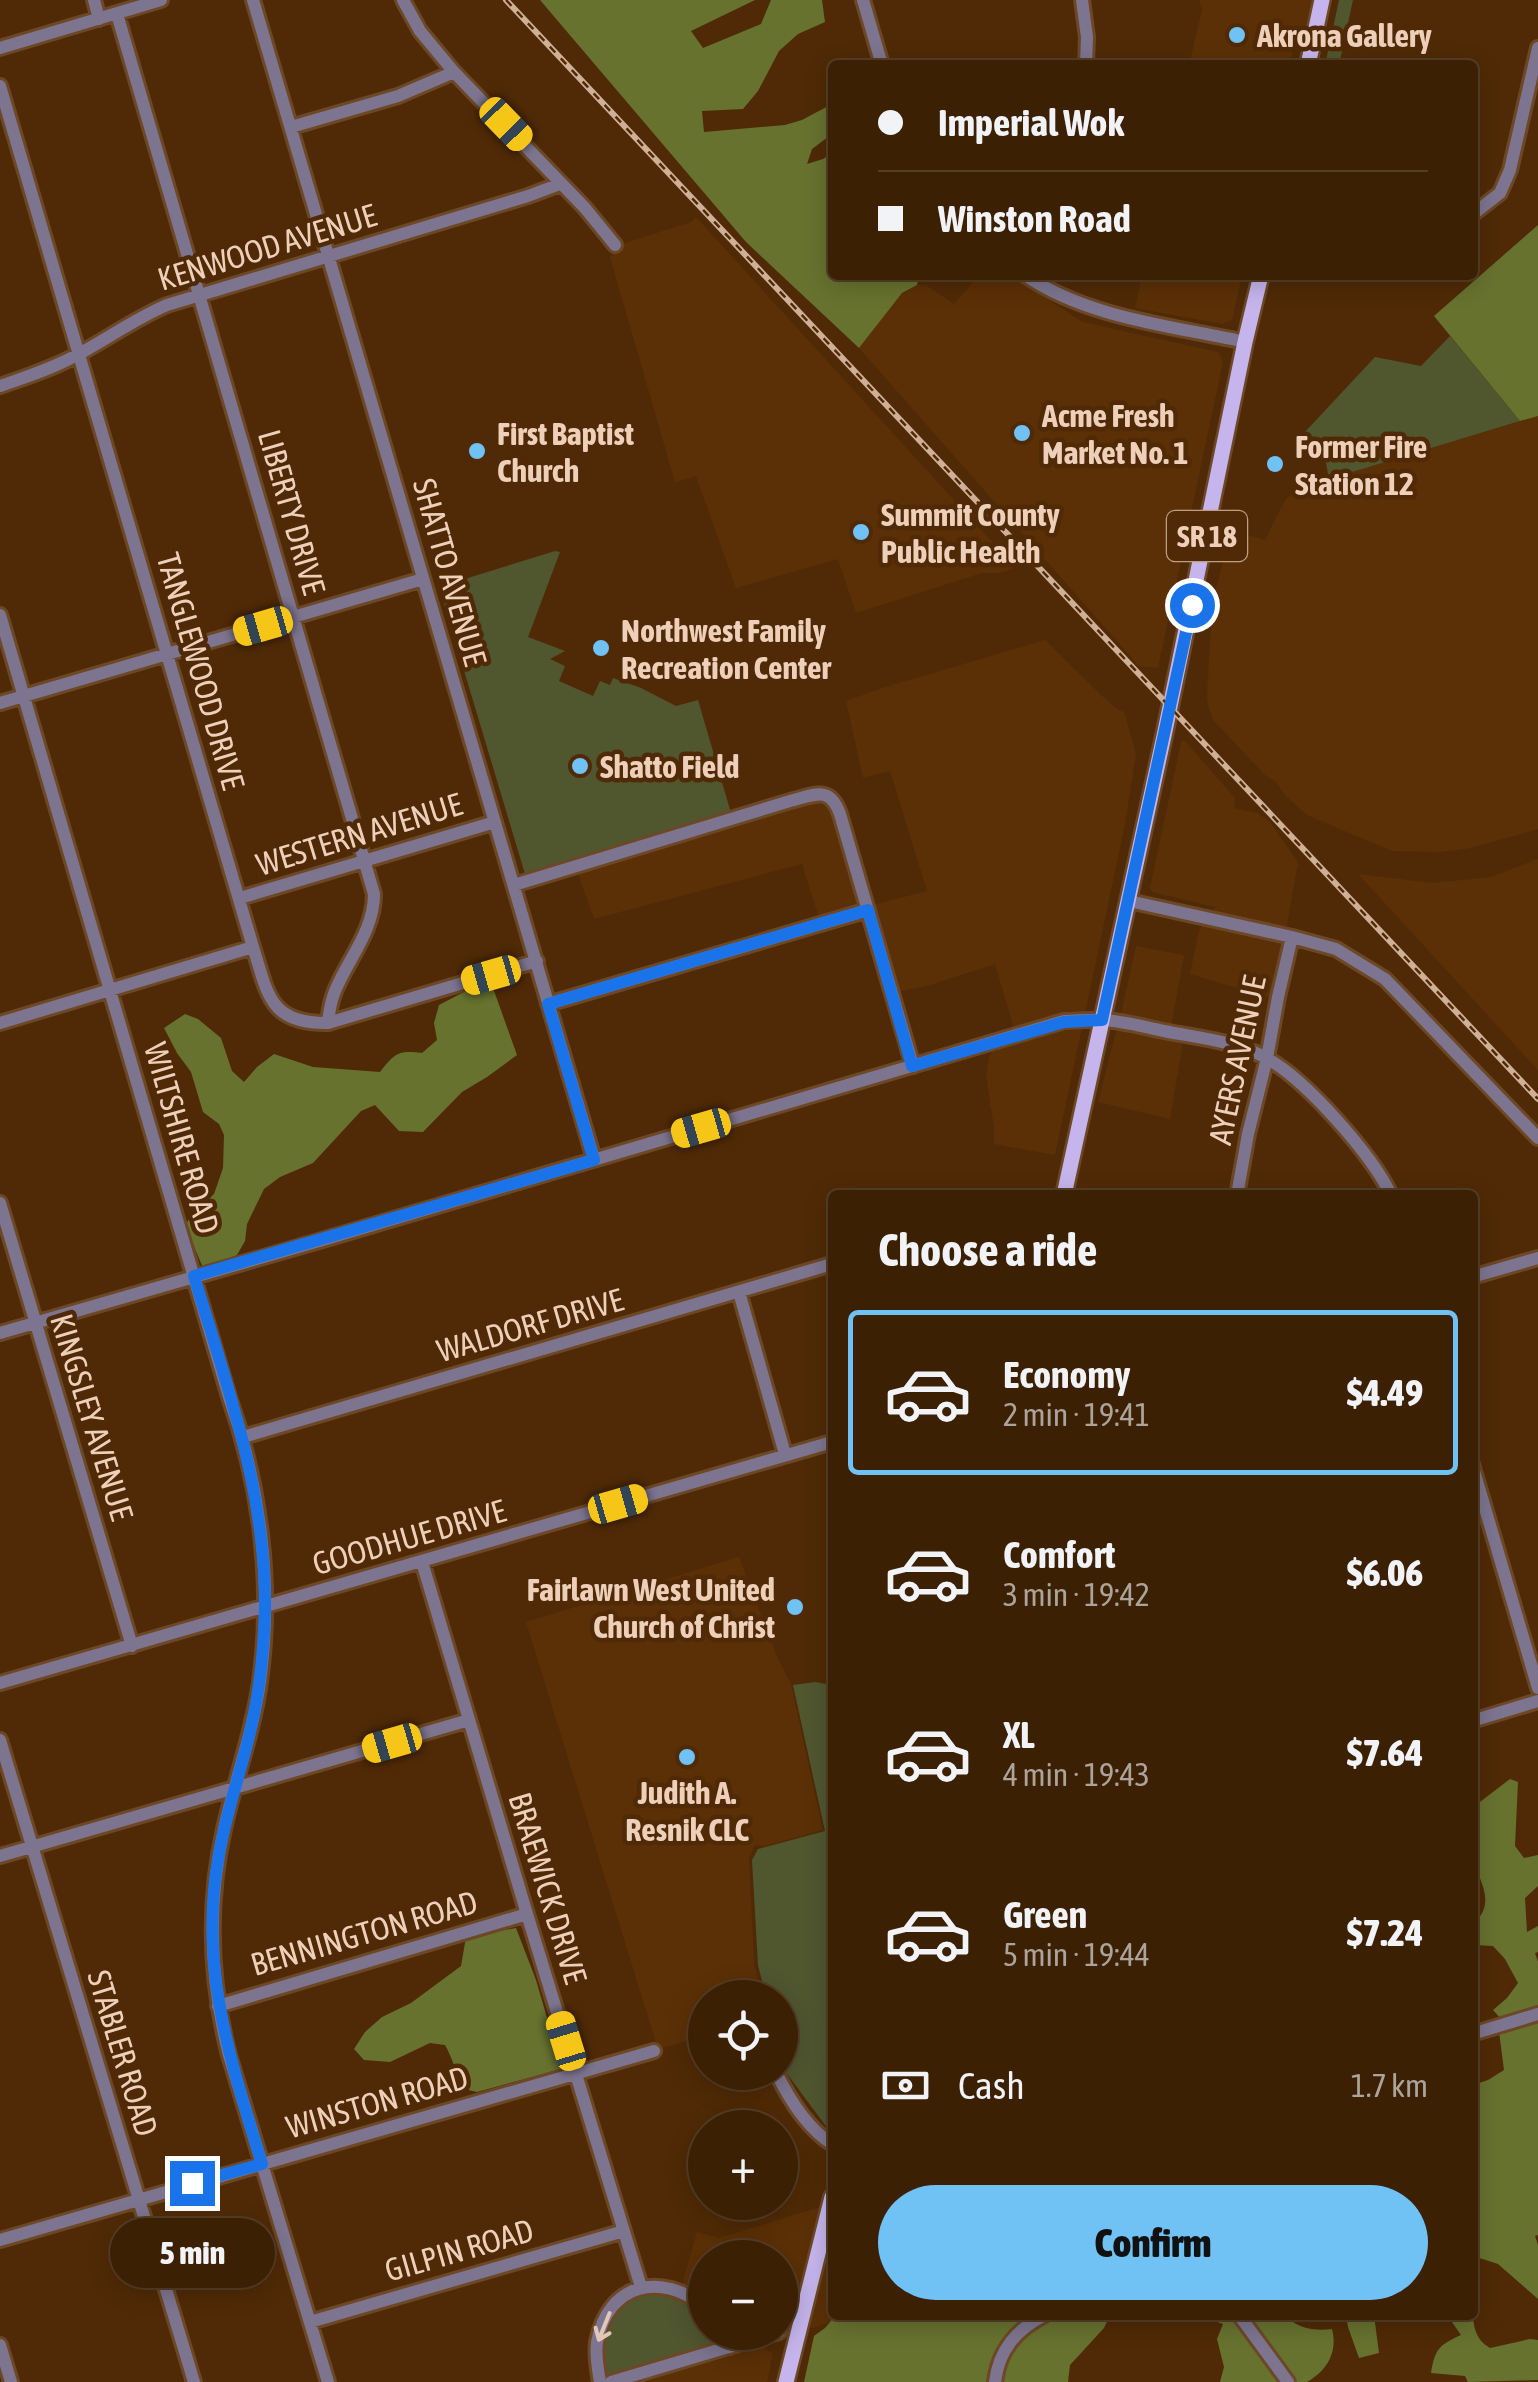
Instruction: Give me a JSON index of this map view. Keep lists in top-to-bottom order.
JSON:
{
  "streets": {
    "main road": ["SR 18"],
    "street": [
      "KENWOOD AVENUE",
      "LIBERTY DRIVE",
      "SHATTO AVENUE",
      "TANGLEWOOD DRIVE",
      "WESTERN AVENUE",
      "AYERS AVENUE",
      "WILTSHIRE ROAD",
      "WALDORF DRIVE",
      "KINGSLEY AVENUE",
      "GOODHUE DRIVE",
      "BRAEWICK DRIVE",
      "BENNINGTON ROAD",
      "STABLER ROAD",
      "WINSTON ROAD",
      "GILPIN ROAD"
    ]
  },
  "crossings": [
    ["KENWOOD AVENUE", "LIBERTY DRIVE"],
    ["KENWOOD AVENUE", "SHATTO AVENUE"],
    ["KENWOOD AVENUE", "TANGLEWOOD DRIVE"],
    ["LIBERTY DRIVE", "TANGLEWOOD DRIVE"],
    ["LIBERTY DRIVE", "WESTERN AVENUE"],
    ["SHATTO AVENUE", "WESTERN AVENUE"],
    ["TANGLEWOOD DRIVE", "WESTERN AVENUE"],
    ["WILTSHIRE ROAD", "WALDORF DRIVE"],
    ["WILTSHIRE ROAD", "GOODHUE DRIVE"],
    ["WILTSHIRE ROAD", "BENNINGTON ROAD"],
    ["WILTSHIRE ROAD", "WINSTON ROAD"],
    ["WILTSHIRE ROAD", "GILPIN ROAD"],
    ["KINGSLEY AVENUE", "GOODHUE DRIVE"],
    ["GOODHUE DRIVE", "BRAEWICK DRIVE"],
    ["BRAEWICK DRIVE", "BENNINGTON ROAD"],
    ["BRAEWICK DRIVE", "WINSTON ROAD"],
    ["BRAEWICK DRIVE", "GILPIN ROAD"],
    ["STABLER ROAD", "WINSTON ROAD"]
  ],
  "places": [
    "Akrona Gallery",
    "Acme Fresh Market No. 1",
    "First Baptist Church",
    "Former Fire Station 12",
    "Summit County Public Health",
    "Northwest Family Recreation Center",
    "Shatto Field",
    "Fairlawn West United Church of Christ",
    "Judith A. Resnik CLC"
  ],
  "page": {
    "banner": ["Imperial Wok", "Winston Road"],
    "heading": "Choose a ride",
    "list": [
      {
        "name": "Economy",
        "note": "2 min · 19:41",
        "value": "$4.49"
      },
      {
        "name": "Comfort",
        "note": "3 min · 19:42",
        "value": "$6.06"
      },
      {
        "name": "XL",
        "note": "4 min · 19:43",
        "value": "$7.64"
      },
      {
        "name": "Green",
        "note": "5 min · 19:44",
        "value": "$7.24"
      }
    ],
    "map_buttons": ["+", "−"],
    "pay": ["Cash", "1.7 km"],
    "buttons": "Confirm",
    "bubble": "5 min"
  }
}
